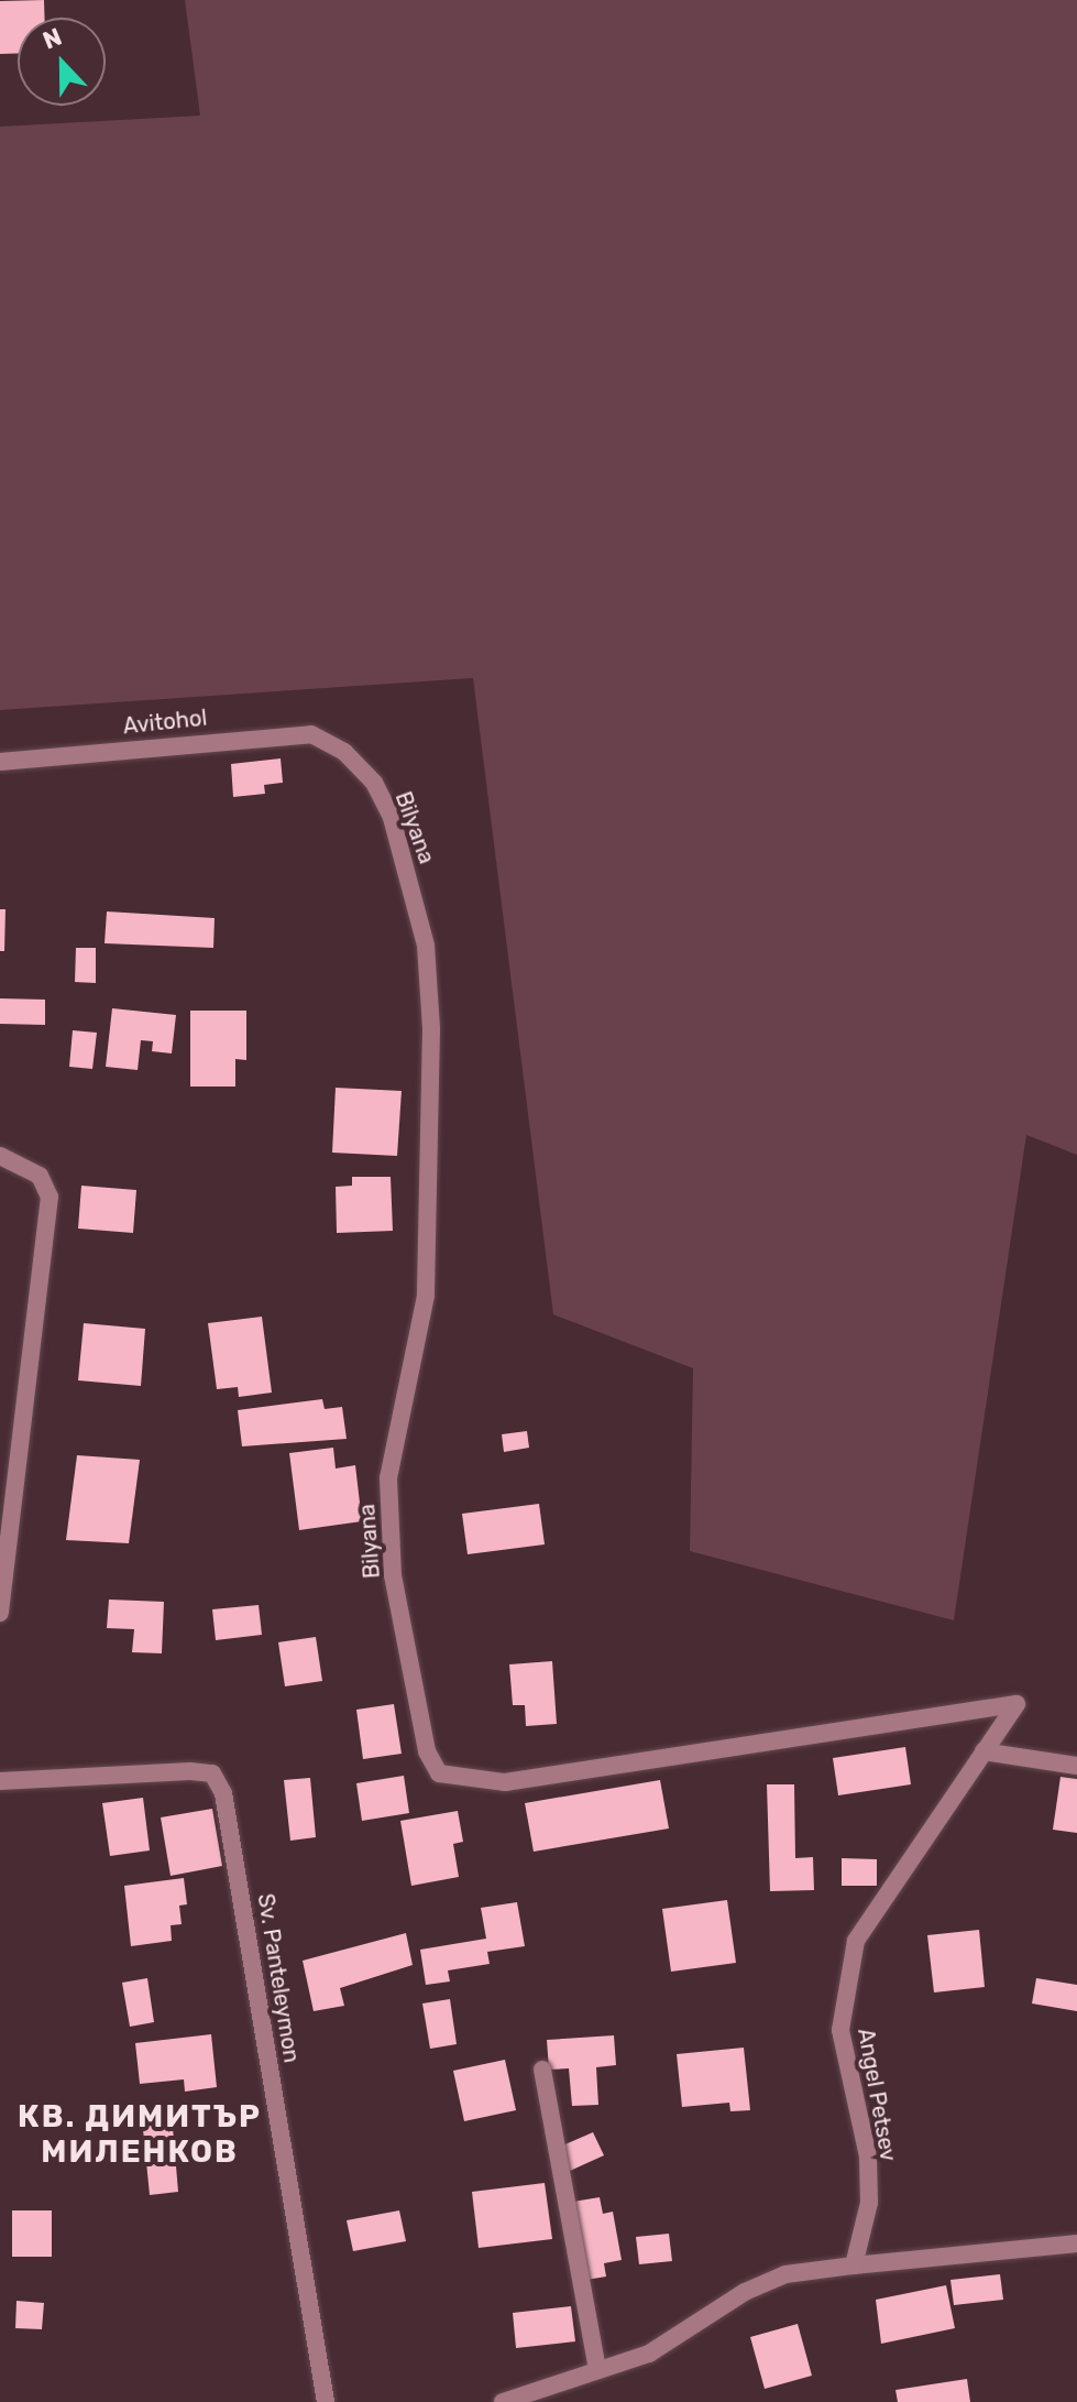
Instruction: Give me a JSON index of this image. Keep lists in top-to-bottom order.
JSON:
{
  "streets": {
    "street": [
      "Avitohol",
      "Bilyana",
      "Sv. Panteleymon",
      "Angel Petsev"
    ]
  },
  "crossings": [
    ["Avitohol", "Bilyana"],
    ["Bilyana", "Angel Petsev"]
  ],
  "districts": ["КВ. ДИМИТЪР МИЛЕНКОВ"],
  "north": "top"
}
